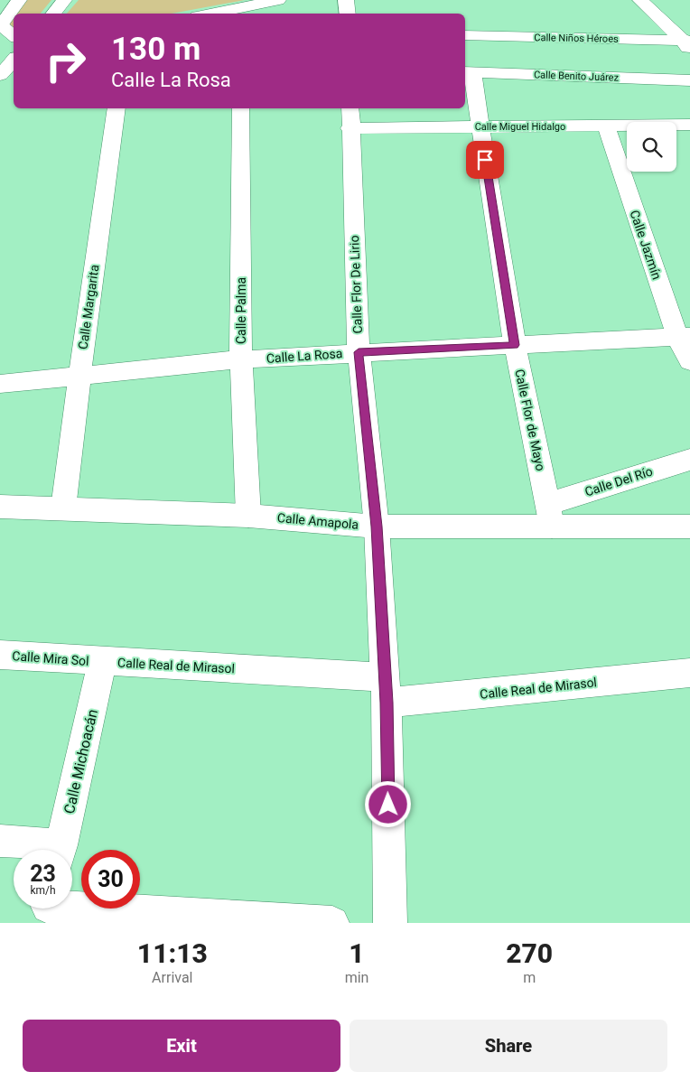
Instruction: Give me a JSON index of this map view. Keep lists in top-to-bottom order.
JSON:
{
  "streets": {
    "street": [
      "Calle Niños Héroes",
      "Calle Benito Juárez",
      "Calle Miguel Hidalgo",
      "Calle Jazmín",
      "Calle Flor De Lirio",
      "Calle Margarita",
      "Calle Palma",
      "Calle La Rosa",
      "Calle Flor de Mayo",
      "Calle Del Río",
      "Calle Amapola",
      "Calle Mira Sol",
      "Calle Real de Mirasol",
      "Calle Michoacán"
    ]
  },
  "crossings": [
    ["Calle Benito Juárez", "Calle Flor de Mayo"],
    ["Calle Miguel Hidalgo", "Calle Jazmín"],
    ["Calle Miguel Hidalgo", "Calle Flor De Lirio"],
    ["Calle Miguel Hidalgo", "Calle Flor de Mayo"],
    ["Calle Jazmín", "Calle La Rosa"],
    ["Calle Flor De Lirio", "Calle La Rosa"],
    ["Calle Flor De Lirio", "Calle Amapola"],
    ["Calle Flor De Lirio", "Calle Real de Mirasol"],
    ["Calle Margarita", "Calle La Rosa"],
    ["Calle Margarita", "Calle Amapola"],
    ["Calle Palma", "Calle La Rosa"],
    ["Calle Palma", "Calle Amapola"],
    ["Calle La Rosa", "Calle Flor de Mayo"],
    ["Calle Flor de Mayo", "Calle Del Río"],
    ["Calle Flor de Mayo", "Calle Amapola"],
    ["Calle Del Río", "Calle Amapola"],
    ["Calle Mira Sol", "Calle Real de Mirasol"],
    ["Calle Mira Sol", "Calle Michoacán"],
    ["Calle Real de Mirasol", "Calle Michoacán"]
  ],
  "page": {
    "turn": ["130 m", "Calle La Rosa"],
    "speed": "23 km/h",
    "limit": "30",
    "eta": [
      "11:13",
      "Arrival",
      "1",
      "min",
      "270",
      "m"
    ],
    "buttons": ["Exit", "Share"]
  }
}
